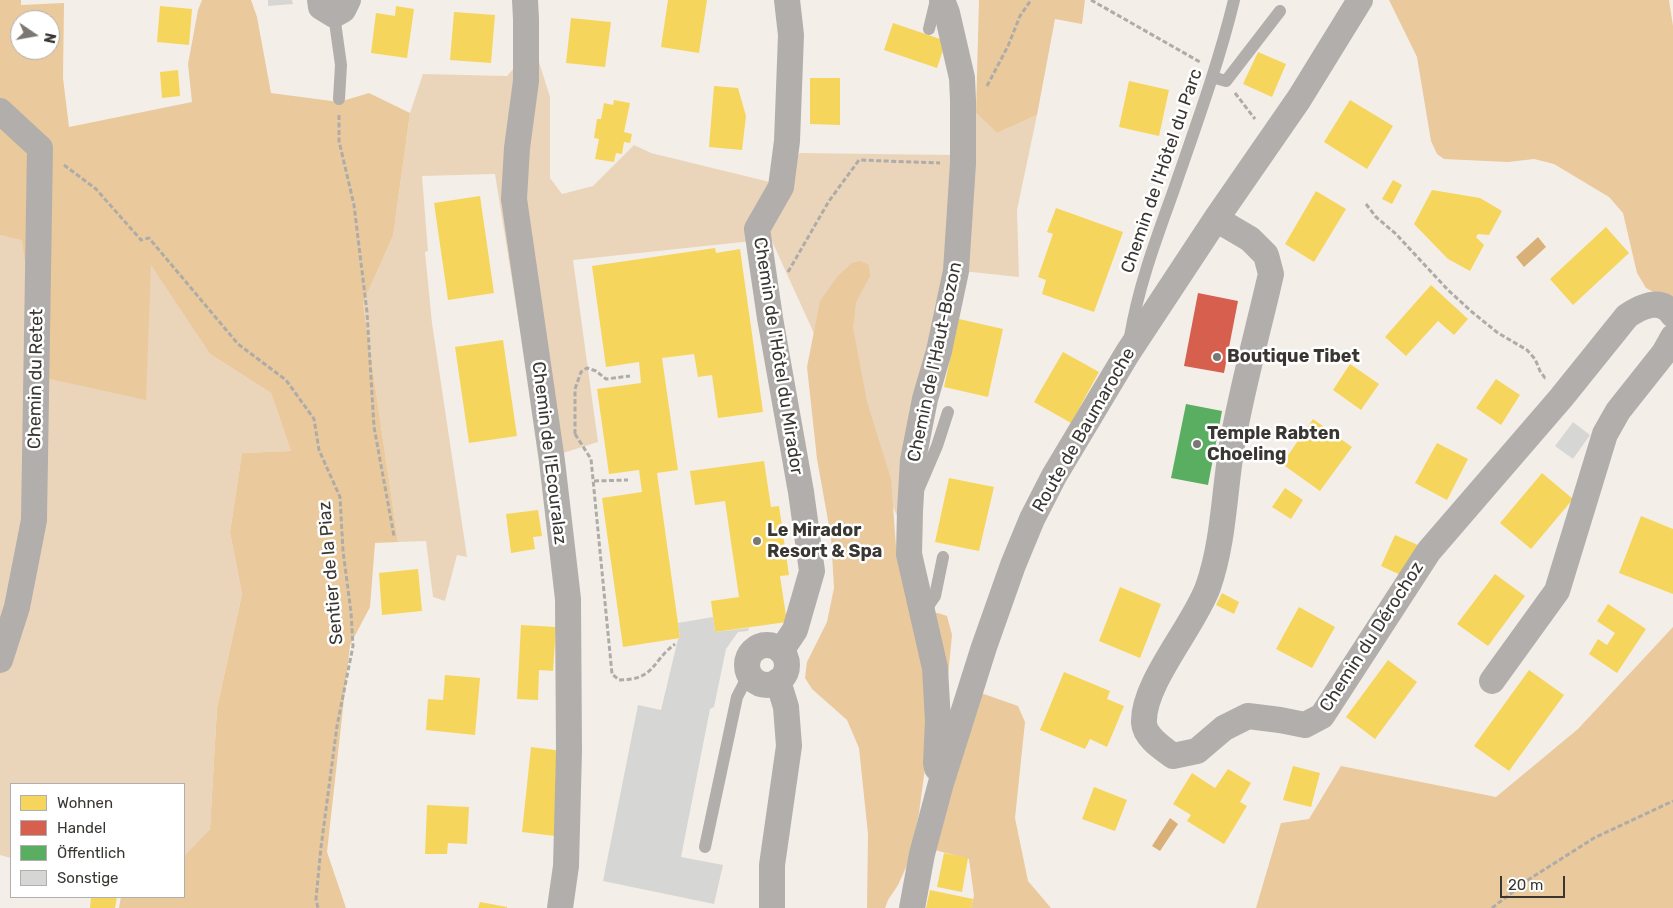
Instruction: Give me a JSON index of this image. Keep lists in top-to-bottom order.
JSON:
{
  "streets": {
    "street": [
      "Chemin de l'Hôtel du Mirador",
      "Chemin de l'Haut-Bozon",
      "Chemin du Retet",
      "Route de Baumaroche",
      "Chemin de l'Ecouralaz",
      "Chemin du Dérochoz"
    ],
    "lane": ["Chemin de l'Hôtel du Parc"],
    "path": ["Sentier de la Piaz"]
  },
  "crossings": [
    ["Chemin de l'Hôtel du Parc", "Route de Baumaroche"],
    ["Chemin de l'Haut-Bozon", "Route de Baumaroche"],
    ["Chemin du Retet", "Sentier de la Piaz"],
    ["Route de Baumaroche", "Chemin du Dérochoz"]
  ],
  "places": ["Boutique Tibet", "Temple Rabten Choeling", "Le Mirador Resort & Spa"],
  "legend": [
    "Wohnen",
    "Handel",
    "Öffentlich",
    "Sonstige"
  ],
  "scale_bar": "20 m",
  "north": "right"
}
